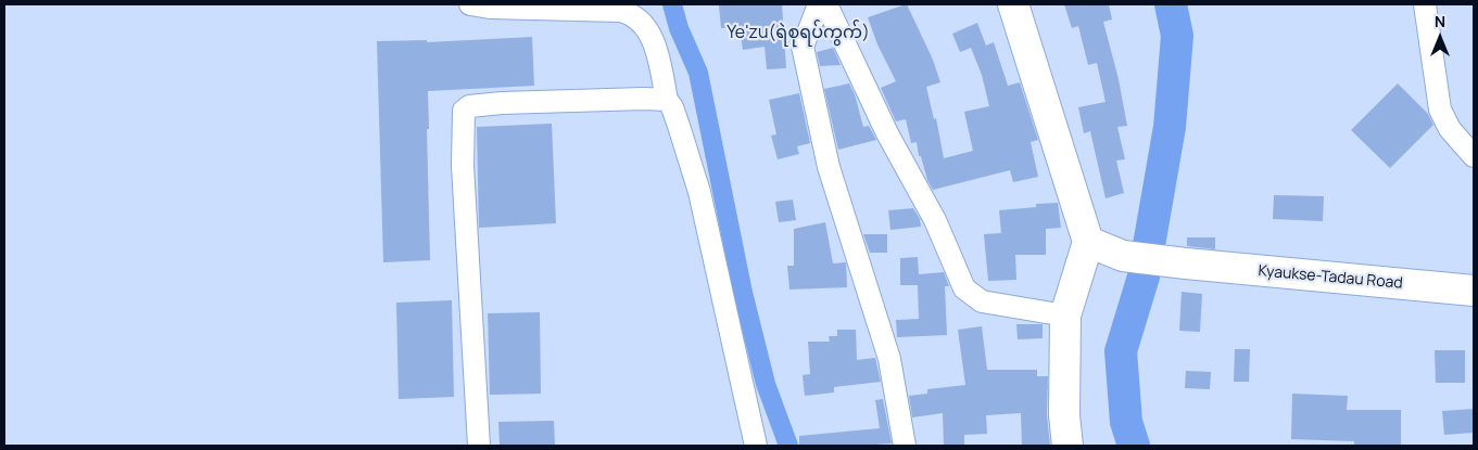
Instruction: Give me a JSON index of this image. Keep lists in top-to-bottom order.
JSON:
{
  "streets": {
    "main road": ["Kyaukse-Tadau Road"]
  },
  "districts": ["Ye'zu(ရဲစုရပ်ကွက်)"],
  "north": "top"
}
